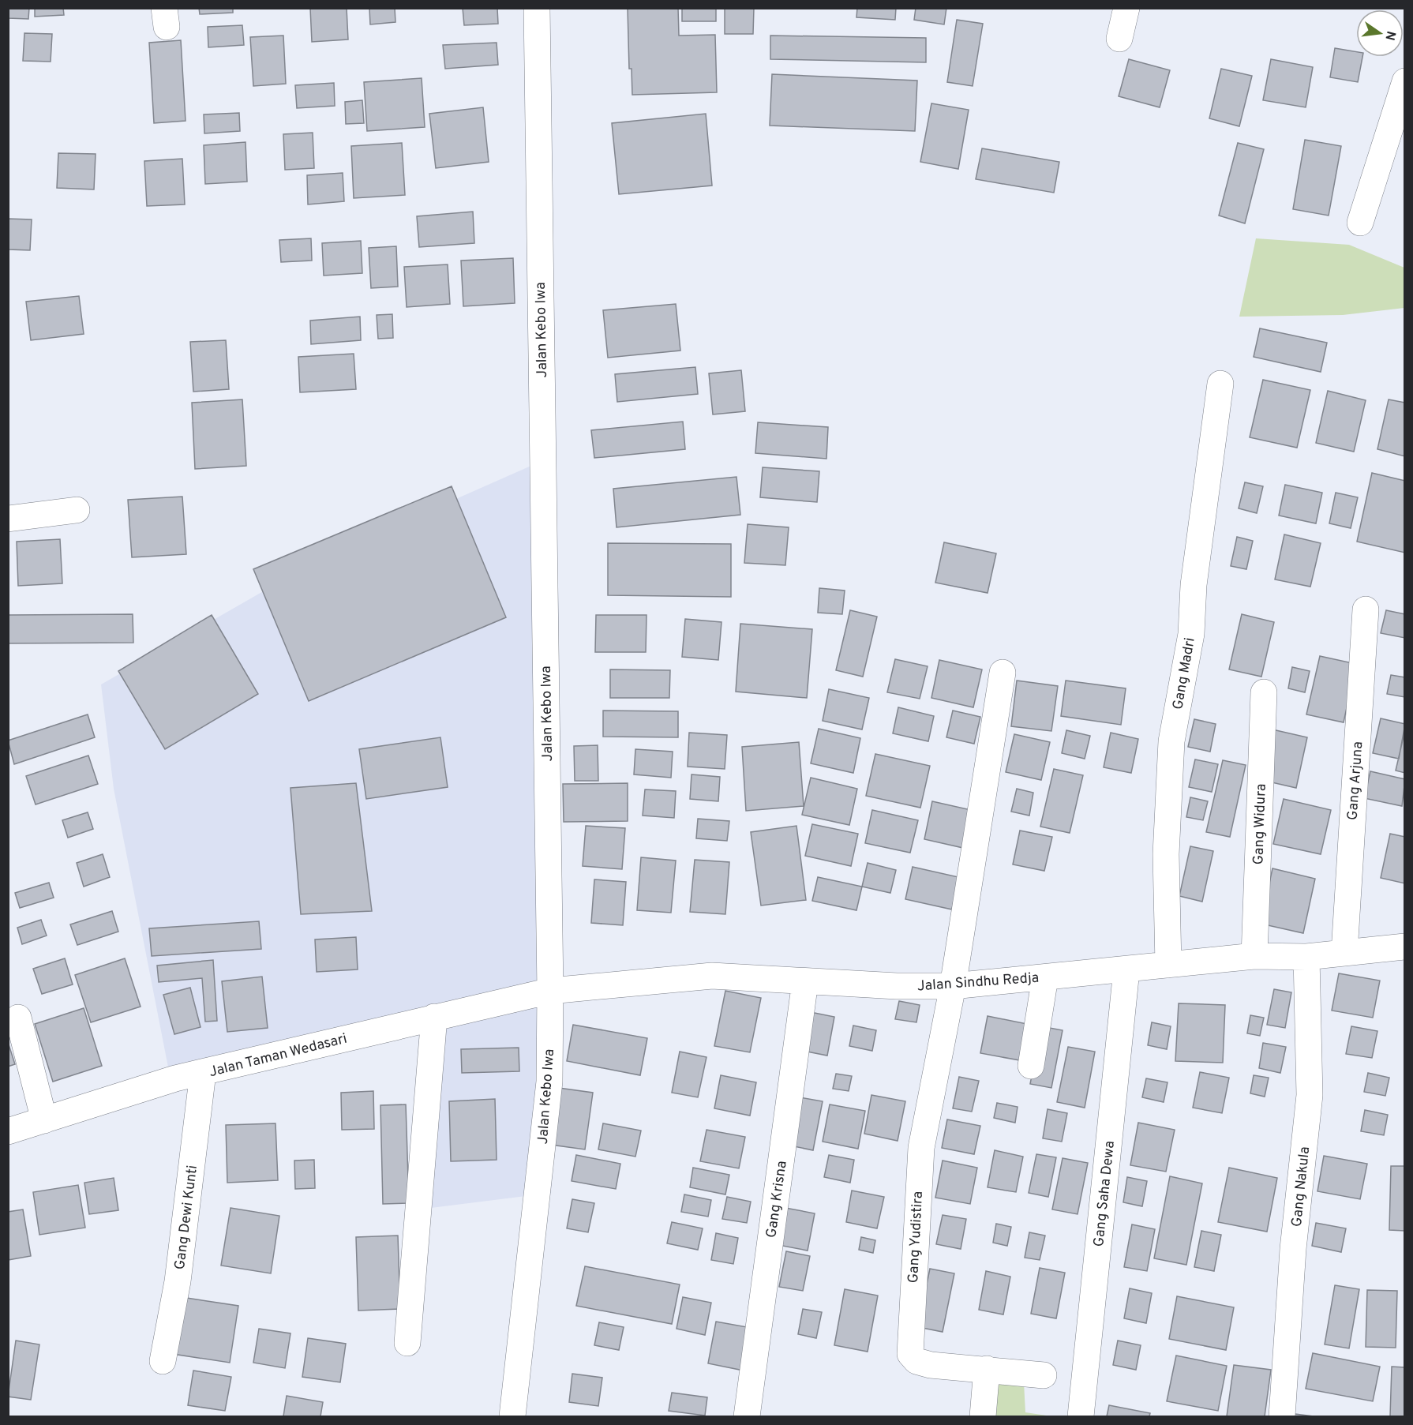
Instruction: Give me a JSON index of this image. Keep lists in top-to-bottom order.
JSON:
{
  "streets": {
    "street": [
      "Jalan Kebo Iwa",
      "Gang Madri",
      "Gang Arjuna",
      "Gang Widura",
      "Jalan Sindhu Redja",
      "Jalan Taman Wedasari",
      "Gang Nakula",
      "Gang Saha Dewa",
      "Gang Krisna",
      "Gang Dewi Kunti",
      "Gang Yudistira"
    ]
  },
  "crossings": [
    ["Jalan Kebo Iwa", "Jalan Sindhu Redja"],
    ["Jalan Kebo Iwa", "Jalan Taman Wedasari"],
    ["Gang Madri", "Jalan Sindhu Redja"],
    ["Gang Arjuna", "Jalan Sindhu Redja"],
    ["Gang Widura", "Jalan Sindhu Redja"],
    ["Jalan Sindhu Redja", "Jalan Taman Wedasari"],
    ["Jalan Sindhu Redja", "Gang Nakula"],
    ["Jalan Sindhu Redja", "Gang Saha Dewa"],
    ["Jalan Sindhu Redja", "Gang Krisna"],
    ["Jalan Sindhu Redja", "Gang Yudistira"],
    ["Jalan Taman Wedasari", "Gang Dewi Kunti"]
  ],
  "north": "right"
}
